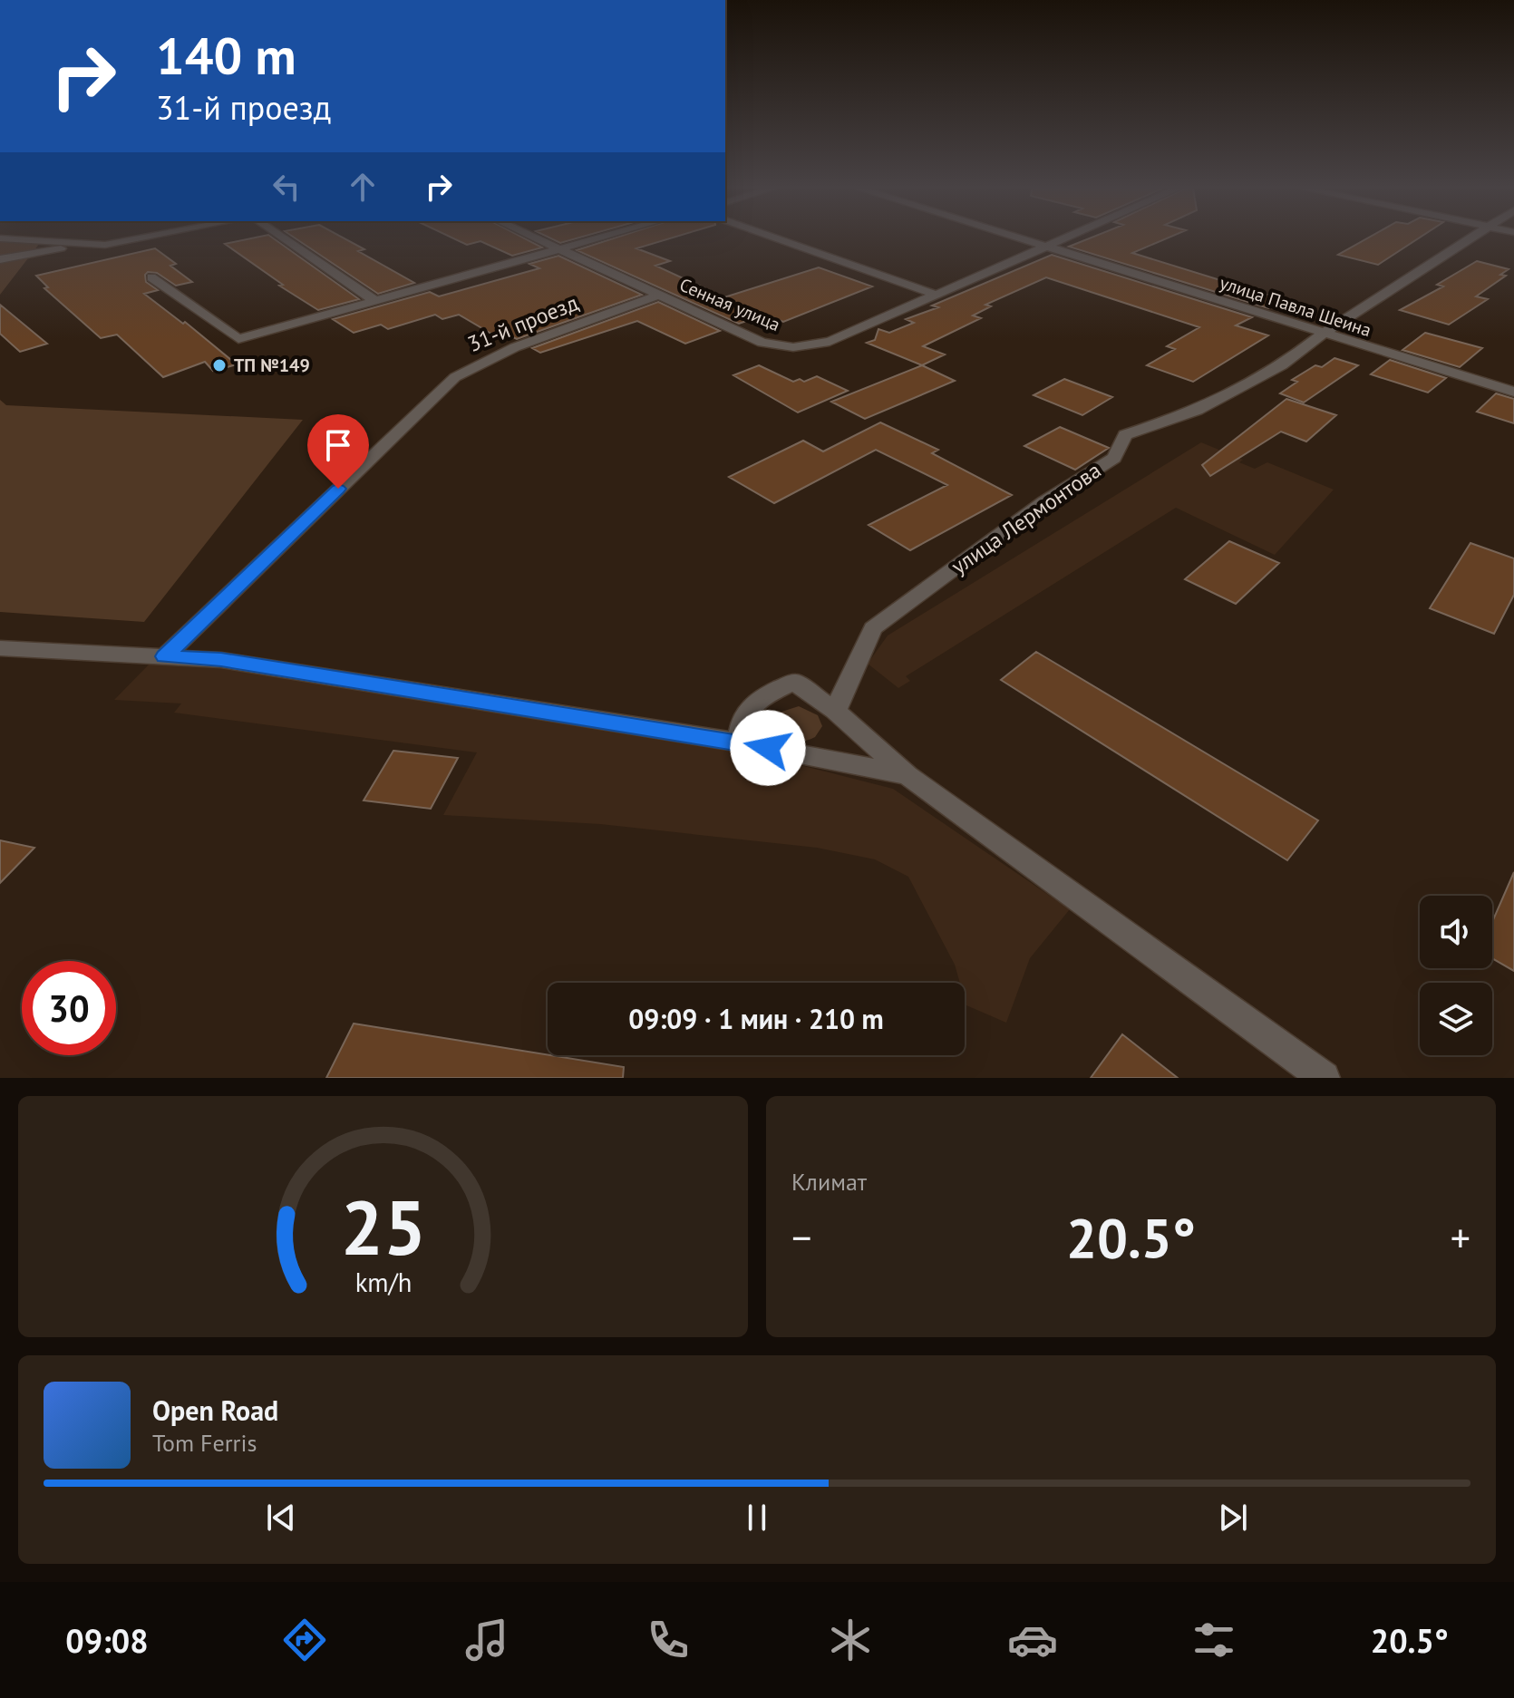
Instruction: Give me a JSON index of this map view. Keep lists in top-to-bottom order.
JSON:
{
  "streets": {
    "street": [
      "Сенная улица",
      "улица Павла Шеина",
      "31-й проезд",
      "улица Лермонтова"
    ]
  },
  "crossings": [
    ["Сенная улица", "улица Павла Шеина"],
    ["Сенная улица", "31-й проезд"],
    ["улица Павла Шеина", "улица Лермонтова"]
  ],
  "places": ["ТП №149"],
  "page": {
    "turn": ["140 m", "31-й проезд"],
    "limit": "30",
    "trip": "09:09 · 1 мин · 210 m",
    "tile": "Климат",
    "heat": ["−", "20.5°", "+"],
    "song": ["Open Road", "Tom Ferris"],
    "tabs": ["09:08", "20.5°"],
    "gauge": ["25", "km/h"]
  }
}
